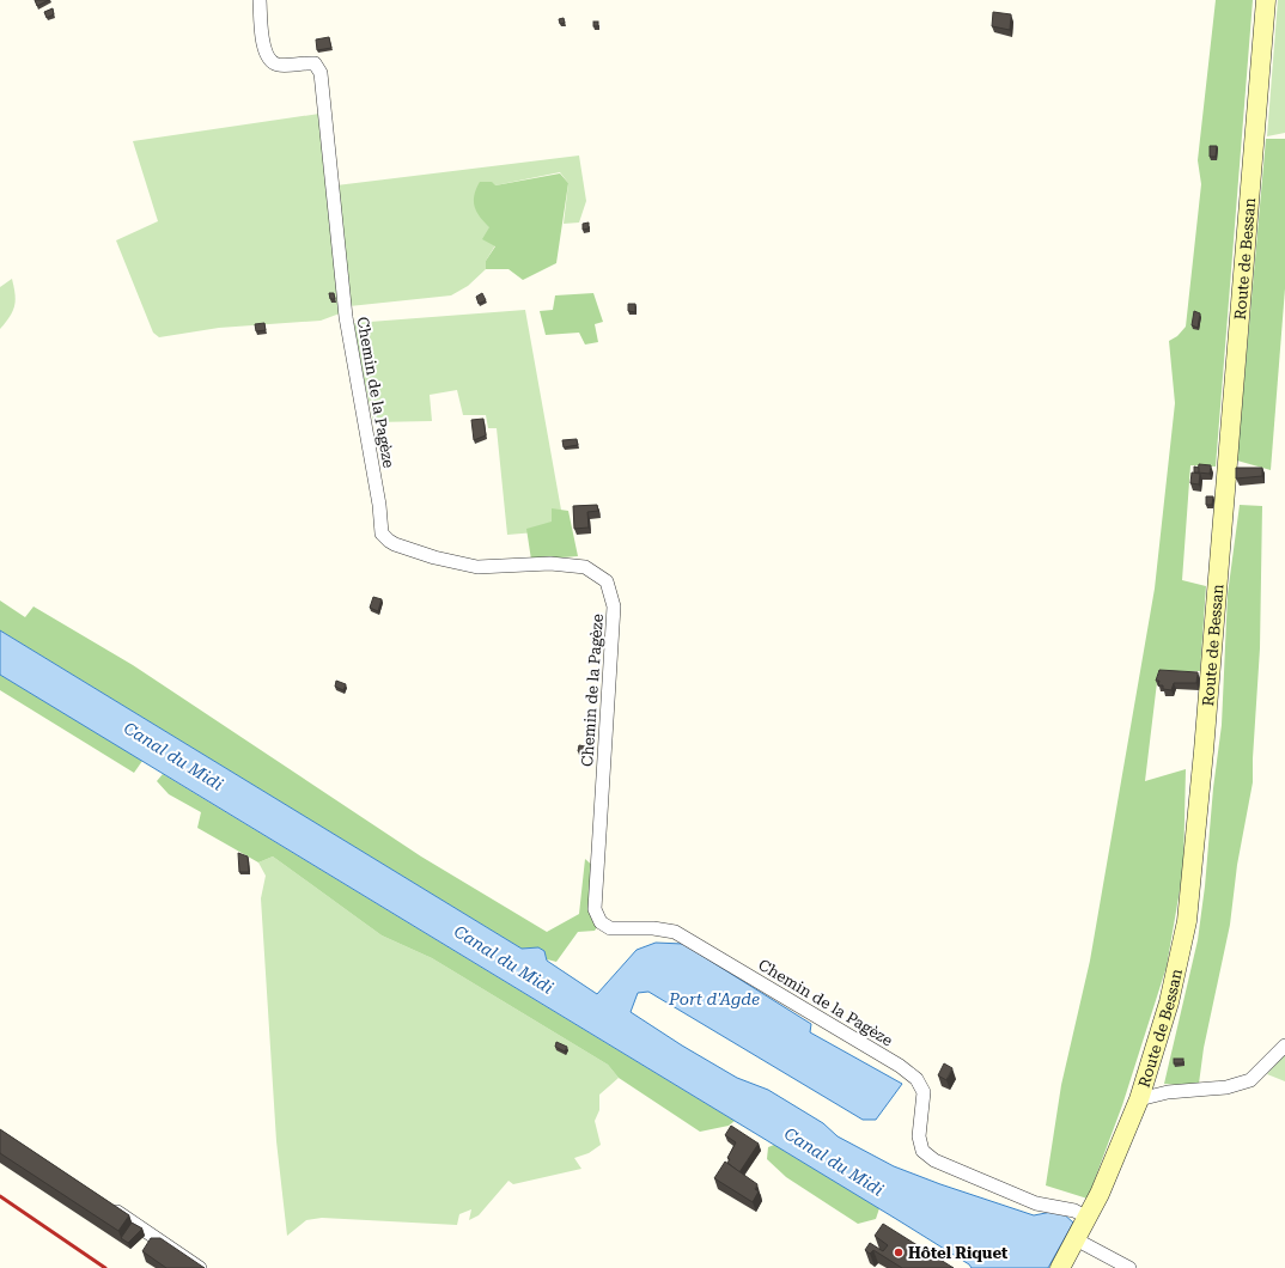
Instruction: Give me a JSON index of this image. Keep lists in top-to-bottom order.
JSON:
{
  "streets": {
    "main road": ["Route de Bessan"],
    "street": ["Chemin de la Pagèze"]
  },
  "crossings": [
    ["Route de Bessan", "Chemin de la Pagèze"]
  ],
  "water": ["Canal du Midi", "Port d'Agde"],
  "places": ["Hôtel Riquet"]
}
